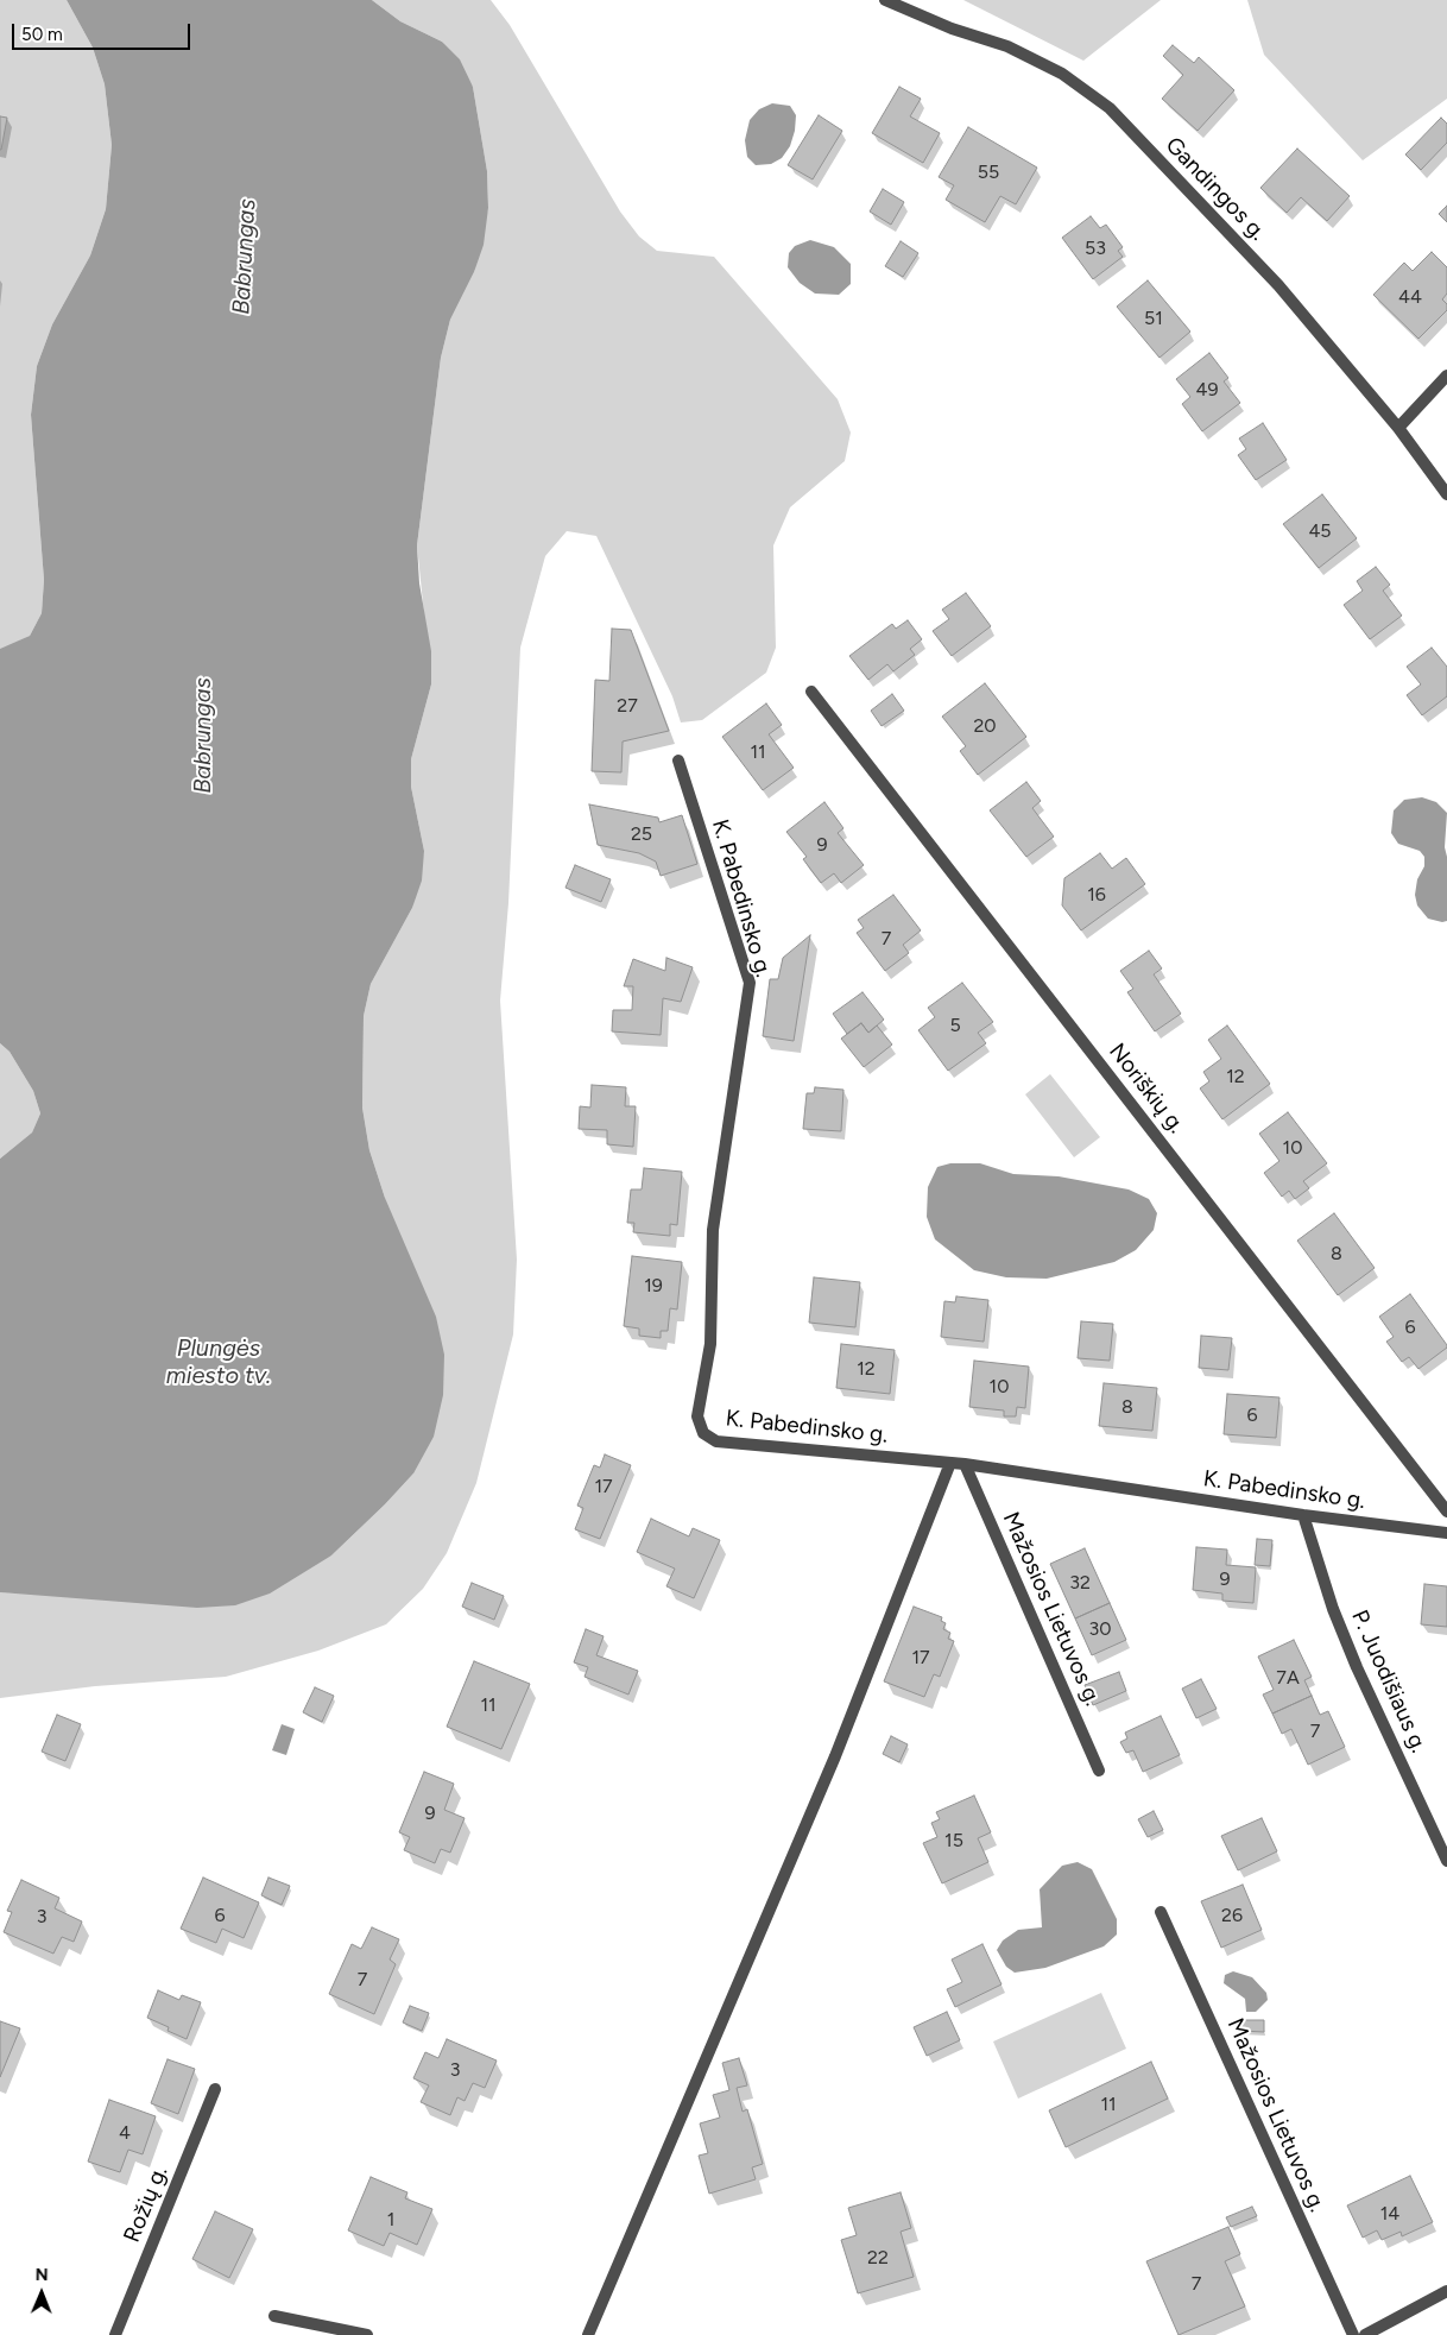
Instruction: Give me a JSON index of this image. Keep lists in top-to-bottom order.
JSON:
{
  "streets": {
    "street": [
      "Gandingos g.",
      "K. Pabedinsko g.",
      "Noriškių g.",
      "Mažosios Lietuvos g.",
      "P. Juodišiaus g.",
      "Rožių g."
    ]
  },
  "crossings": [
    ["K. Pabedinsko g.", "Mažosios Lietuvos g."],
    ["K. Pabedinsko g.", "P. Juodišiaus g."]
  ],
  "water": ["Babrungas", "Plungės miesto tv."],
  "house_numbers": [
    "55",
    "53",
    "44",
    "51",
    "49",
    "45",
    "27",
    "20",
    "11",
    "25",
    "9",
    "16",
    "7",
    "5",
    "12",
    "10",
    "8",
    "19",
    "6",
    "12",
    "10",
    "8",
    "6",
    "17",
    "9",
    "32",
    "30",
    "17",
    "7A",
    "11",
    "7",
    "9",
    "15",
    "6",
    "26",
    "3",
    "7",
    "3",
    "11",
    "4",
    "14",
    "1",
    "22",
    "7"
  ],
  "scale_bar": "50 m",
  "north": "top"
}
